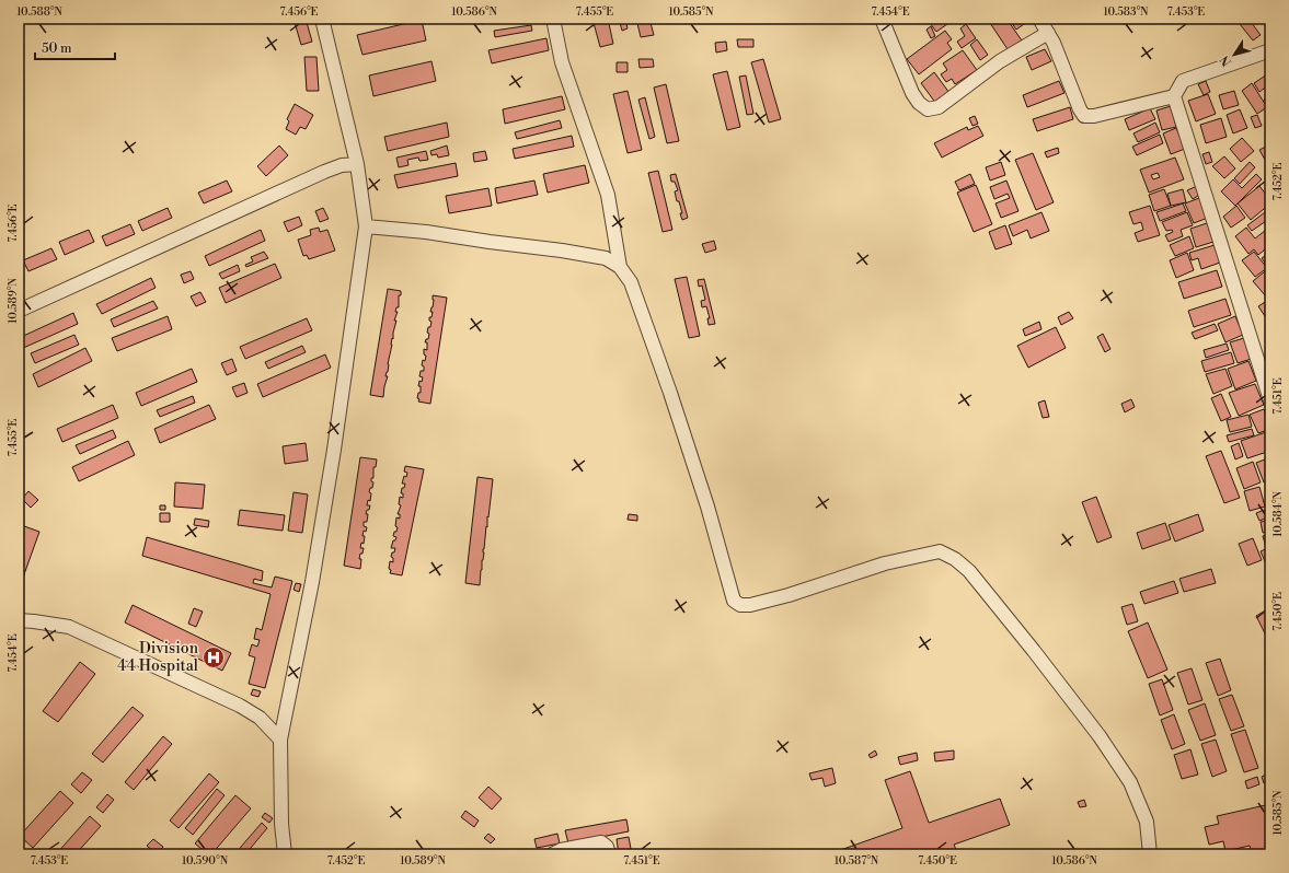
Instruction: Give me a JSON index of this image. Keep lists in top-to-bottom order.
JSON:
{
  "places": {
    "hospital": ["Division 44 Hospital"]
  },
  "scale_bar": "50 m",
  "north": "bottom left",
  "coordinates": [
    "10.588°N",
    "7.456°E",
    "10.586°N",
    "7.455°E",
    "10.585°N",
    "7.454°E",
    "10.583°N",
    "7.453°E",
    "7.452°E",
    "10.589°N",
    "7.451°E",
    "10.584°N",
    "7.450°E",
    "10.590°N",
    "10.587°N"
  ]
}
